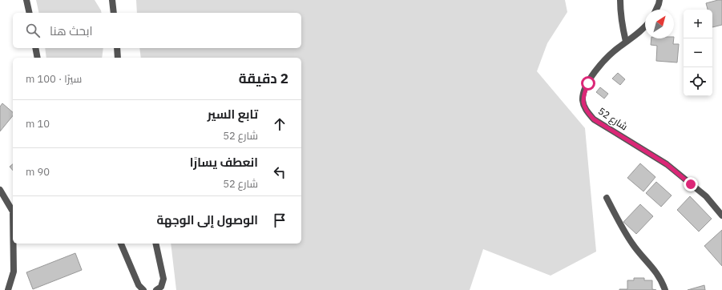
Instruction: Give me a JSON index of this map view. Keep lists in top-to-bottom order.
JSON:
{
  "streets": {
    "street": ["شارع 52"]
  },
  "north": "top right",
  "page": {
    "map_buttons": ["+", "−"],
    "search": "ابحث هنا",
    "heading": ["2 دقيقة", "سيرًا · 100 m"],
    "list": [
      ["تابع السير", "شارع 52", "10 m"],
      ["انعطف يسارًا", "شارع 52", "90 m"],
      "الوصول إلى الوجهة"
    ]
  }
}
